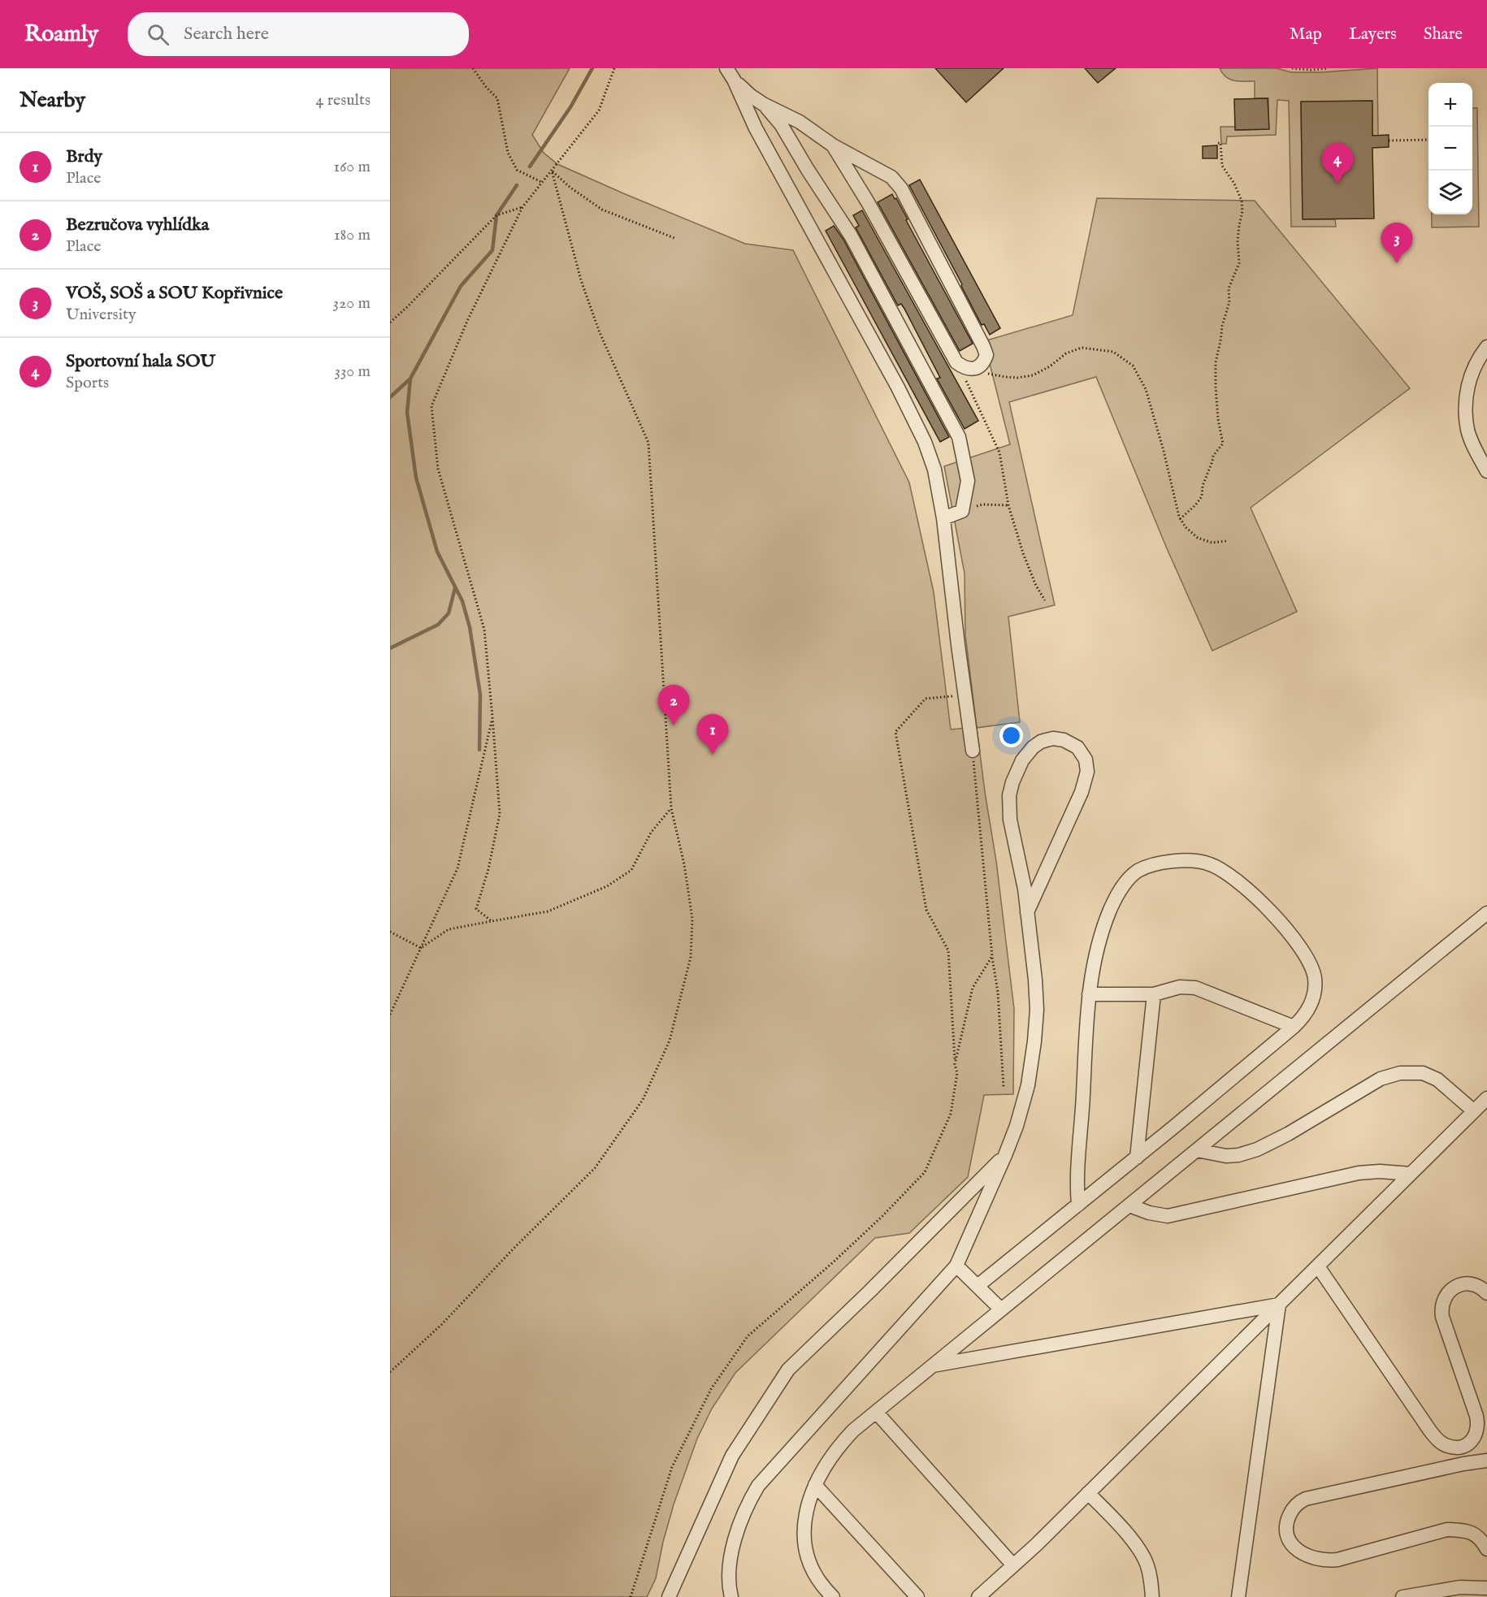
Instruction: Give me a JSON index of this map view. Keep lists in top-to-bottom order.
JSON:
{
  "page": {
    "header": "Roamly",
    "search": "Search here",
    "nav": ["Map", "Layers", "Share"],
    "heading": ["Nearby", "4 results"],
    "map_buttons": ["+", "−"],
    "list": [
      {
        "mark": "1",
        "name": "Brdy",
        "note": "Place",
        "value": "160 m"
      },
      {
        "mark": "2",
        "name": "Bezručova vyhlídka",
        "note": "Place",
        "value": "180 m"
      },
      {
        "mark": "3",
        "name": "VOŠ, SOŠ a SOU Kopřivnice",
        "note": "University",
        "value": "320 m"
      },
      {
        "mark": "4",
        "name": "Sportovní hala SOU",
        "note": "Sports",
        "value": "330 m"
      }
    ],
    "pins": [
      "4",
      "3",
      "2",
      "1"
    ]
  }
}
